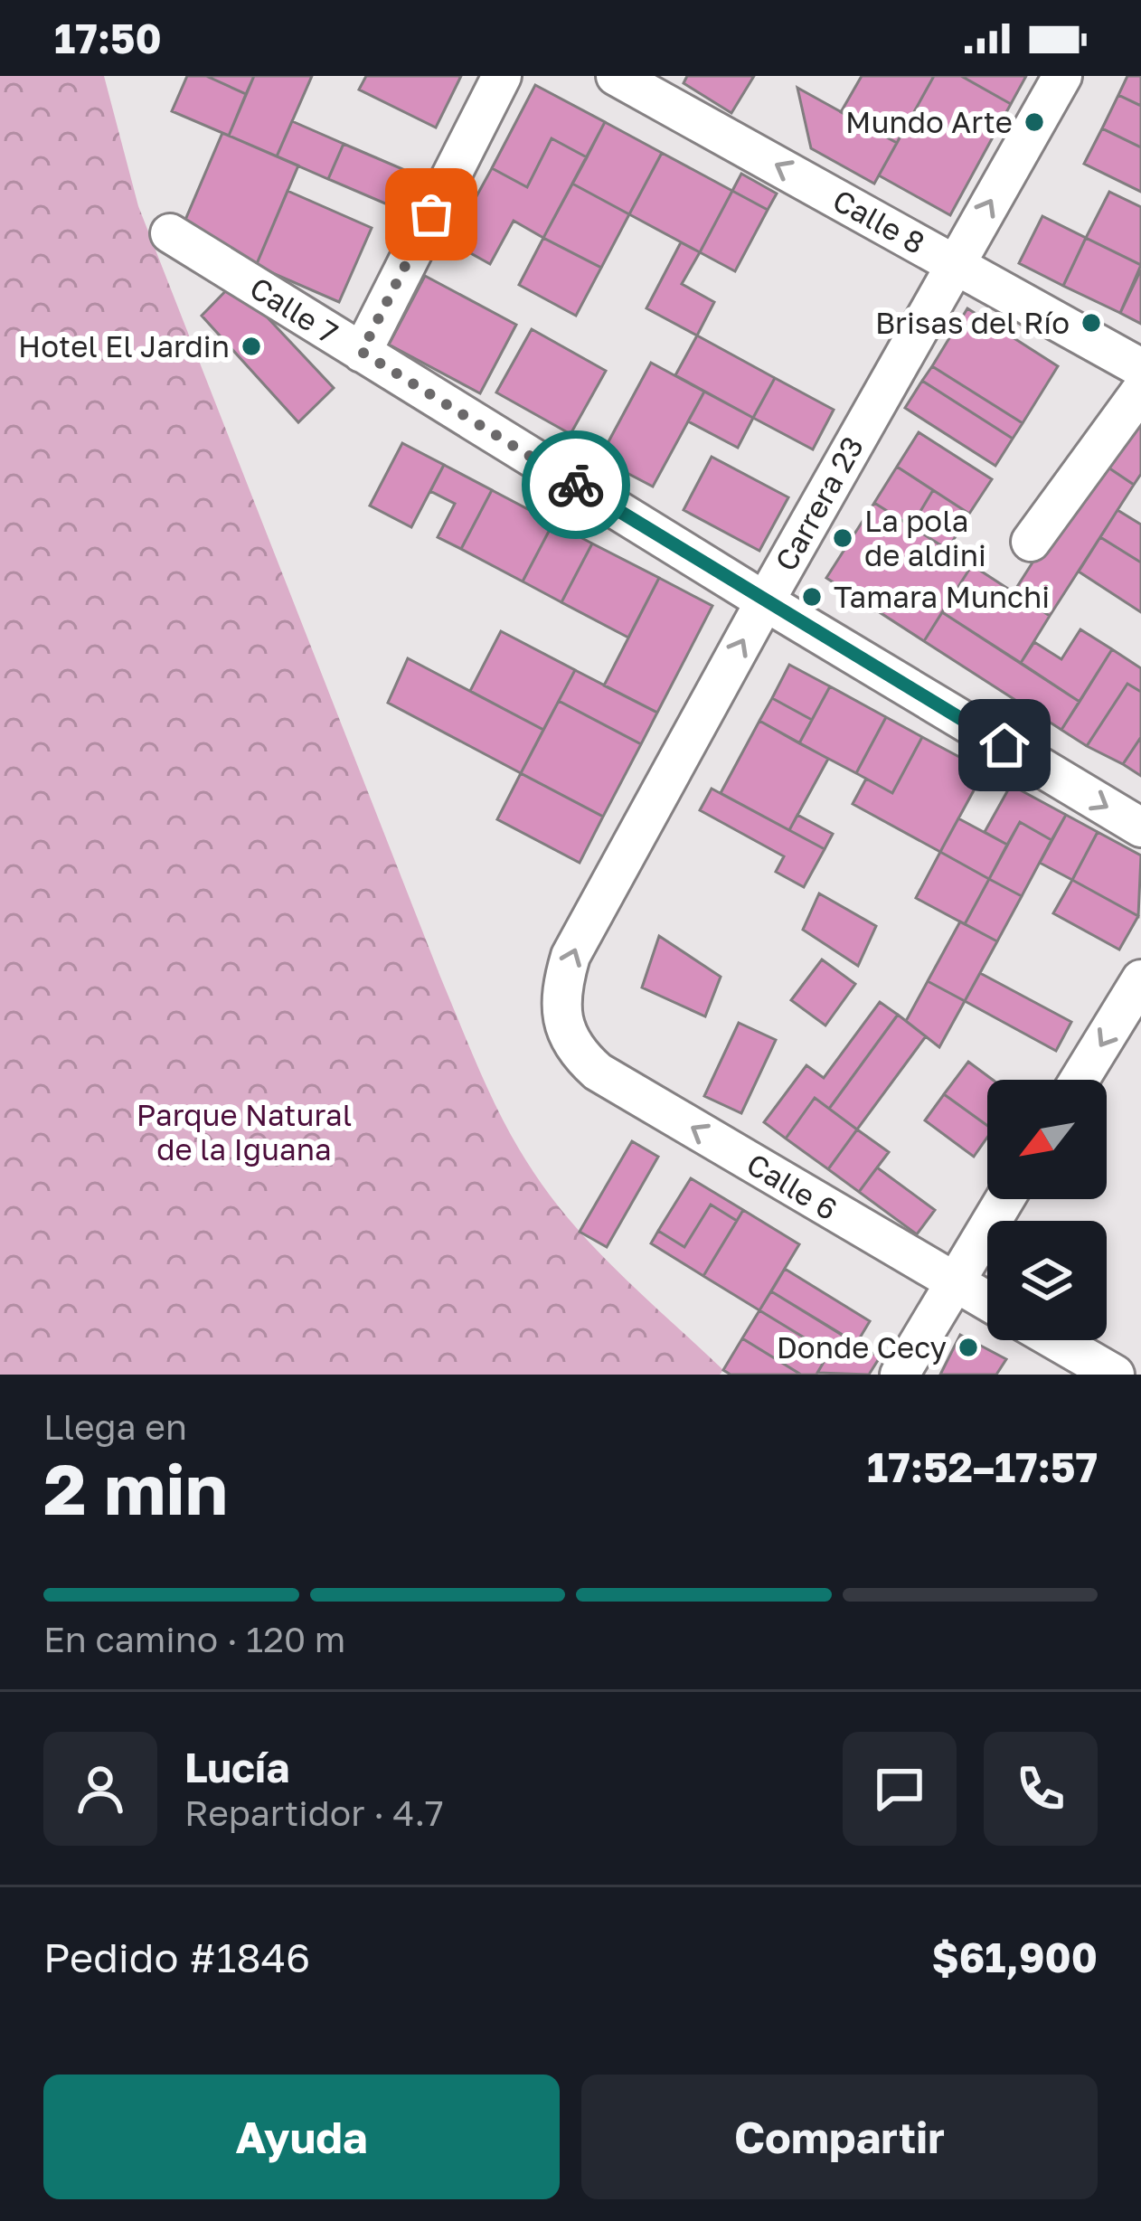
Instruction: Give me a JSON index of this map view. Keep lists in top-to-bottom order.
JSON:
{
  "streets": {
    "street": [
      "Calle 8",
      "Calle 7",
      "Carrera 23",
      "Calle 6"
    ]
  },
  "crossings": [
    ["Calle 8", "Carrera 23"],
    ["Calle 7", "Carrera 23"],
    ["Carrera 23", "Calle 6"]
  ],
  "one_way": [
    "Calle 8",
    "Calle 7",
    "Carrera 23",
    "Calle 6"
  ],
  "parks": ["Parque Natural de la Iguana"],
  "places": [
    "Mundo Arte",
    "Brisas del Río",
    "Hotel El Jardin",
    "La pola de aldini",
    "Tamara Munchi",
    "Donde Cecy"
  ],
  "north": "bottom left",
  "page": {
    "status": "17:50",
    "heading": ["2 min", "Llega en", "17:52–17:57"],
    "panel": [
      "Lucía",
      "Repartidor · 4.7",
      "Pedido #1846",
      "$61,900"
    ],
    "bar": "En camino · 120 m",
    "buttons": ["Ayuda", "Compartir"]
  }
}
